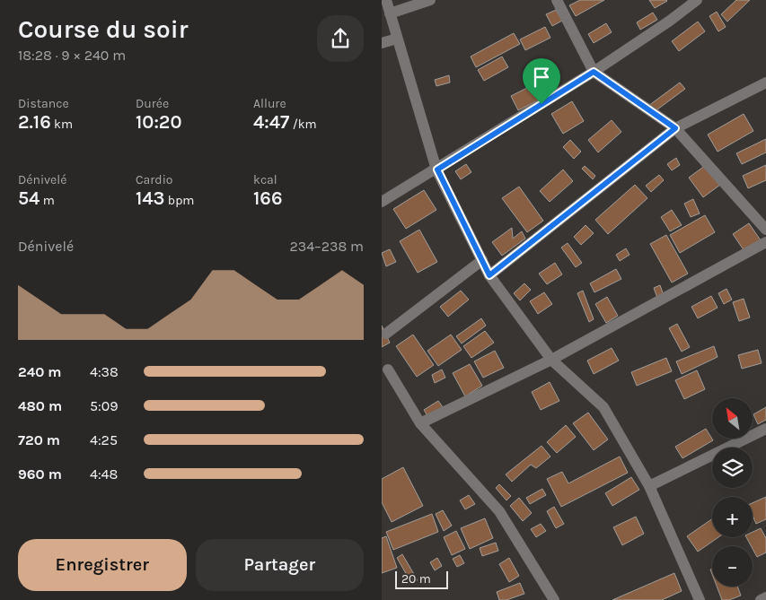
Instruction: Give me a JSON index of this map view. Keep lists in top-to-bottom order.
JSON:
{
  "scale_bar": "20 m",
  "north": "top left",
  "page": {
    "heading": ["Course du soir", "18:28 · 9 × 240 m"],
    "stats": [
      ["Distance", "2.16 km"],
      ["Durée", "10:20"],
      ["Allure", "4:47 /km"],
      ["Dénivelé", "54 m"],
      ["Cardio", "143 bpm"],
      ["kcal", "166"]
    ],
    "chart": ["Dénivelé", "234–238 m"],
    "list": [
      {
        "name": "240 m",
        "note": "4:38"
      },
      {
        "name": "480 m",
        "note": "5:09"
      },
      {
        "name": "720 m",
        "note": "4:25"
      },
      {
        "name": "960 m",
        "note": "4:48"
      }
    ],
    "map_buttons": ["+", "−"],
    "buttons": ["Enregistrer", "Partager"],
    "scale": "20 m"
  }
}
